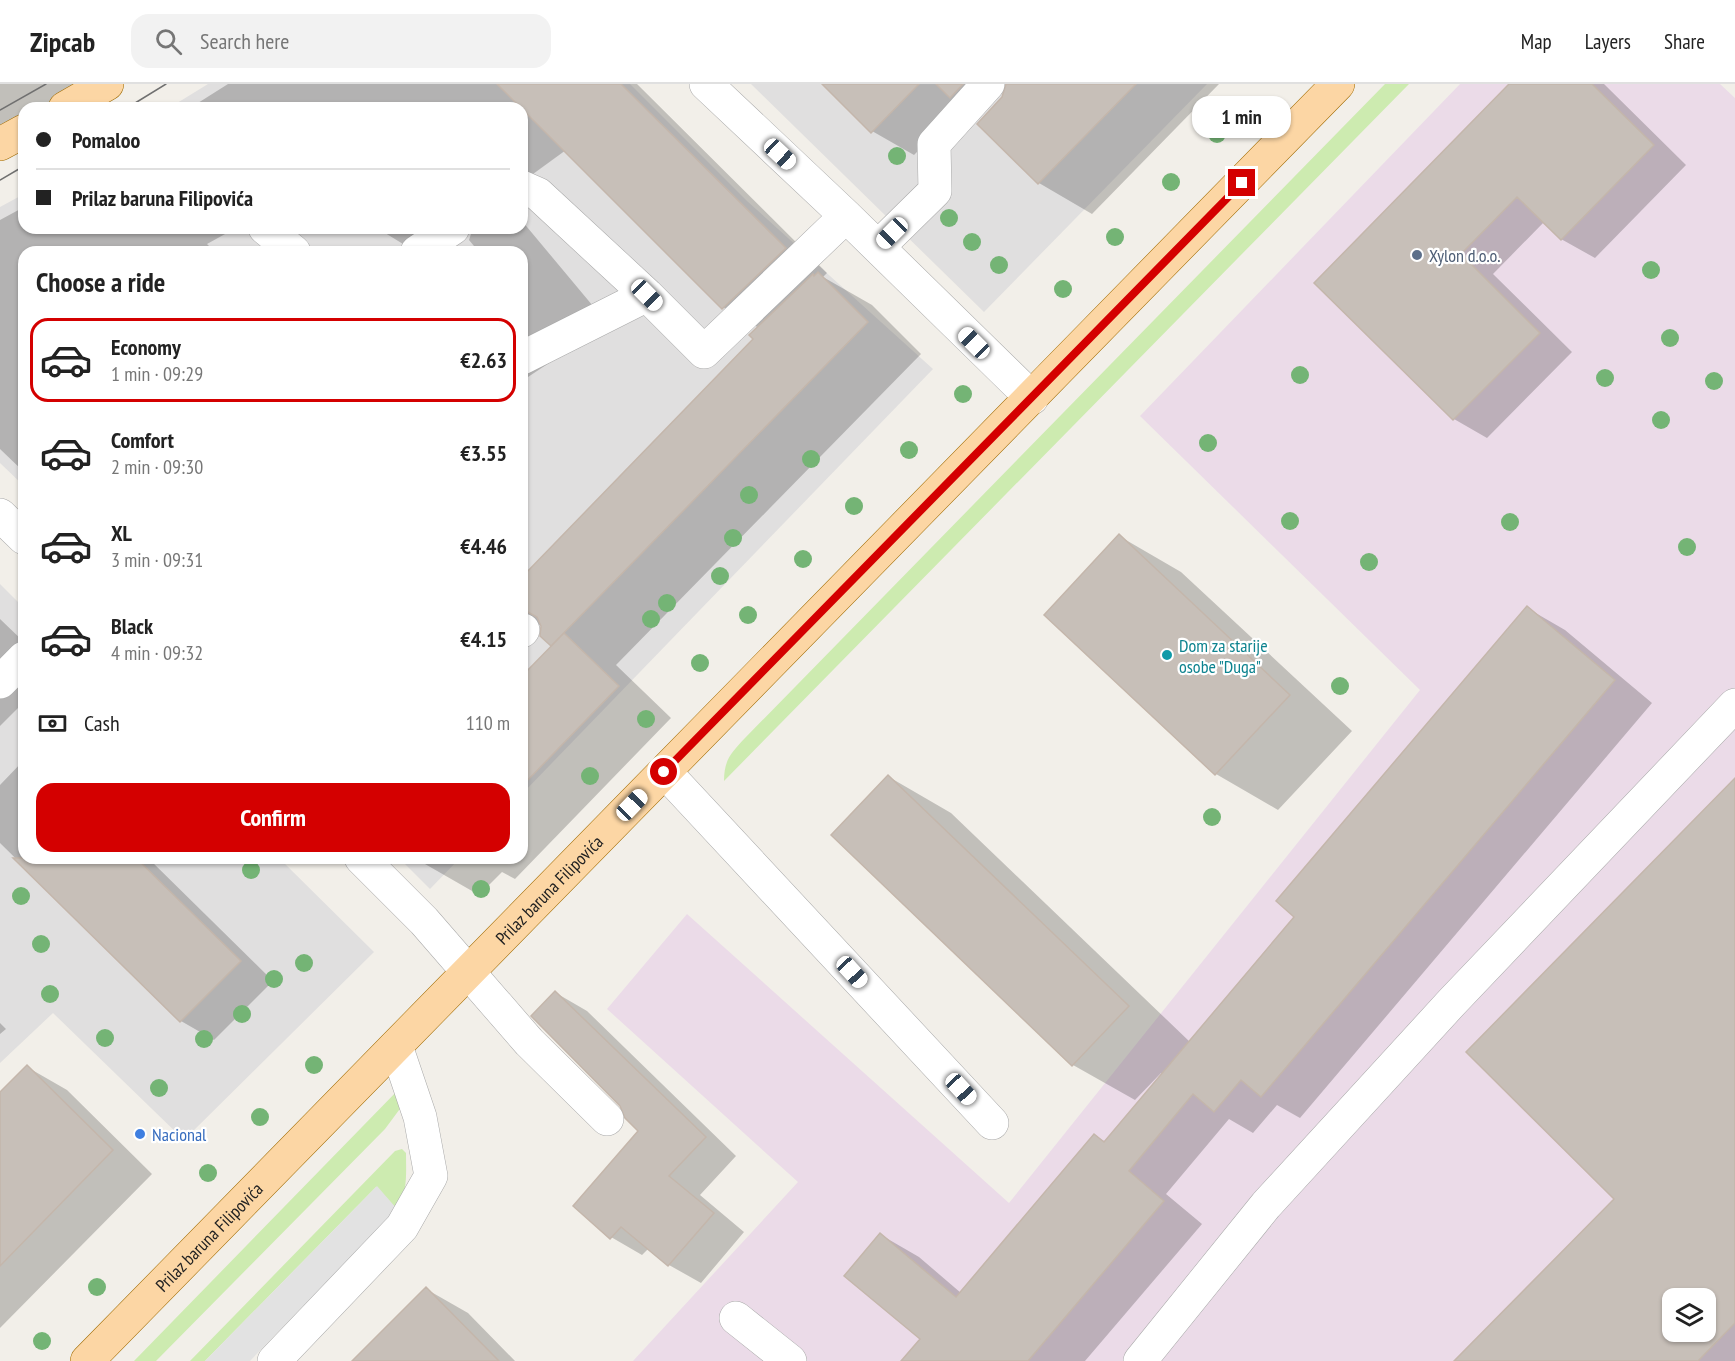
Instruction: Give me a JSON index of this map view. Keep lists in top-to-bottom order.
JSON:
{
  "streets": {
    "main road": ["Prilaz baruna Filipovića"]
  },
  "places": ["Xylon d.o.o.", "Dom za starije osobe \"Duga\"", "Nacional"],
  "page": {
    "header": "Zipcab",
    "search": "Search here",
    "nav": ["Map", "Layers", "Share"],
    "bubble": "1 min",
    "banner": ["Pomaloo", "Prilaz baruna Filipovića"],
    "heading": "Choose a ride",
    "list": [
      {
        "name": "Economy",
        "note": "1 min · 09:29",
        "value": "€2.63"
      },
      {
        "name": "Comfort",
        "note": "2 min · 09:30",
        "value": "€3.55"
      },
      {
        "name": "XL",
        "note": "3 min · 09:31",
        "value": "€4.46"
      },
      {
        "name": "Black",
        "note": "4 min · 09:32",
        "value": "€4.15"
      }
    ],
    "pay": ["Cash", "110 m"],
    "buttons": "Confirm"
  }
}
